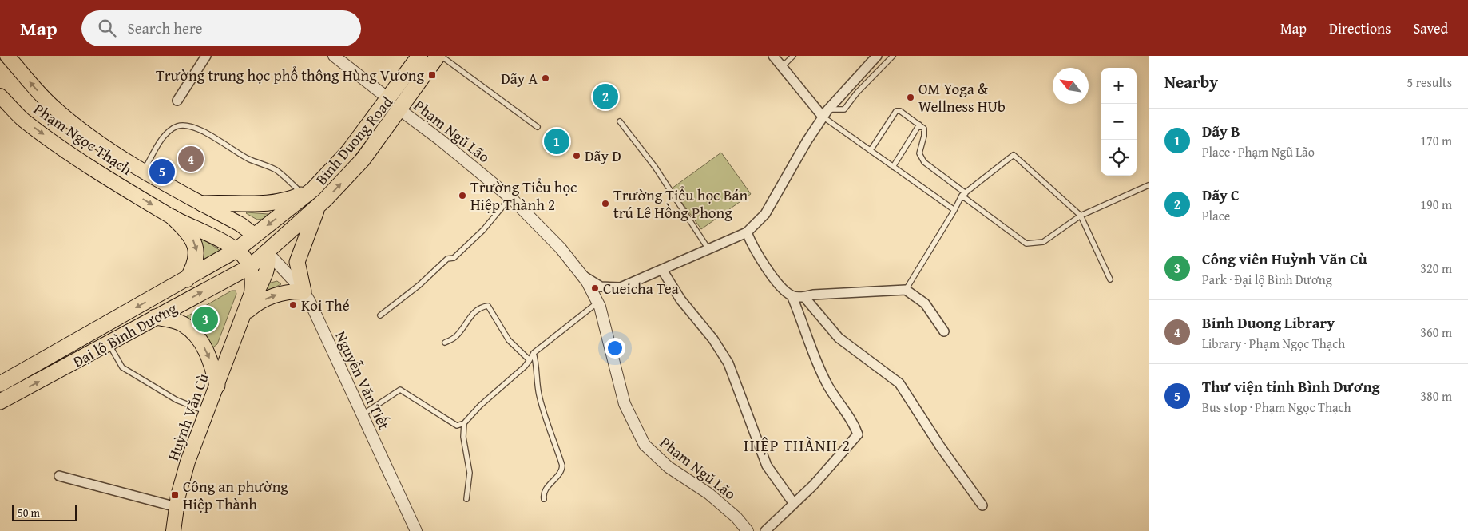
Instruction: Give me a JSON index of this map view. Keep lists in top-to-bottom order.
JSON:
{
  "streets": {
    "highway": ["Binh Duong Road", "Đại lộ Bình Dương"],
    "main road": ["Phạm Ngọc Thạch", "Huỳnh Văn Cù"],
    "street": ["Phạm Ngũ Lão", "Nguyễn Văn Tiết"]
  },
  "crossings": [
    ["Phạm Ngũ Lão", "Binh Duong Road"],
    ["Phạm Ngọc Thạch", "Binh Duong Road"],
    ["Binh Duong Road", "Đại lộ Bình Dương"],
    ["Binh Duong Road", "Nguyễn Văn Tiết"],
    ["Binh Duong Road", "Huỳnh Văn Cù"],
    ["Đại lộ Bình Dương", "Nguyễn Văn Tiết"],
    ["Đại lộ Bình Dương", "Huỳnh Văn Cù"],
    ["Nguyễn Văn Tiết", "Huỳnh Văn Cù"]
  ],
  "districts": ["HIỆP THÀNH 2"],
  "places": {
    "transit": ["Trường trung học phổ thông Hùng Vương", "Công an phường Hiệp Thành"],
    "other": [
      "Dãy A",
      "OM Yoga & Wellness HUb",
      "Dãy D",
      "Trường Tiểu học Hiệp Thành 2",
      "Trường Tiểu học Bán trú Lê Hồng Phong",
      "Cueicha Tea",
      "Koi Thé"
    ]
  },
  "scale_bar": "50 m",
  "north": "top left",
  "page": {
    "header": "Map",
    "search": "Search here",
    "nav": ["Map", "Directions", "Saved"],
    "heading": ["Nearby", "5 results"],
    "map_buttons": ["+", "−"],
    "pins": [
      "2",
      "1",
      "4",
      "5",
      "3"
    ],
    "list": [
      {
        "mark": "1",
        "name": "Dãy B",
        "note": "Place · Phạm Ngũ Lão",
        "value": "170 m"
      },
      {
        "mark": "2",
        "name": "Dãy C",
        "note": "Place",
        "value": "190 m"
      },
      {
        "mark": "3",
        "name": "Công viên Huỳnh Văn Cù",
        "note": "Park · Đại lộ Bình Dương",
        "value": "320 m"
      },
      {
        "mark": "4",
        "name": "Binh Duong Library",
        "note": "Library · Phạm Ngọc Thạch",
        "value": "360 m"
      },
      {
        "mark": "5",
        "name": "Thư viện tỉnh Bình Dương",
        "note": "Bus stop · Phạm Ngọc Thạch",
        "value": "380 m"
      }
    ],
    "scale": "50 m"
  }
}
